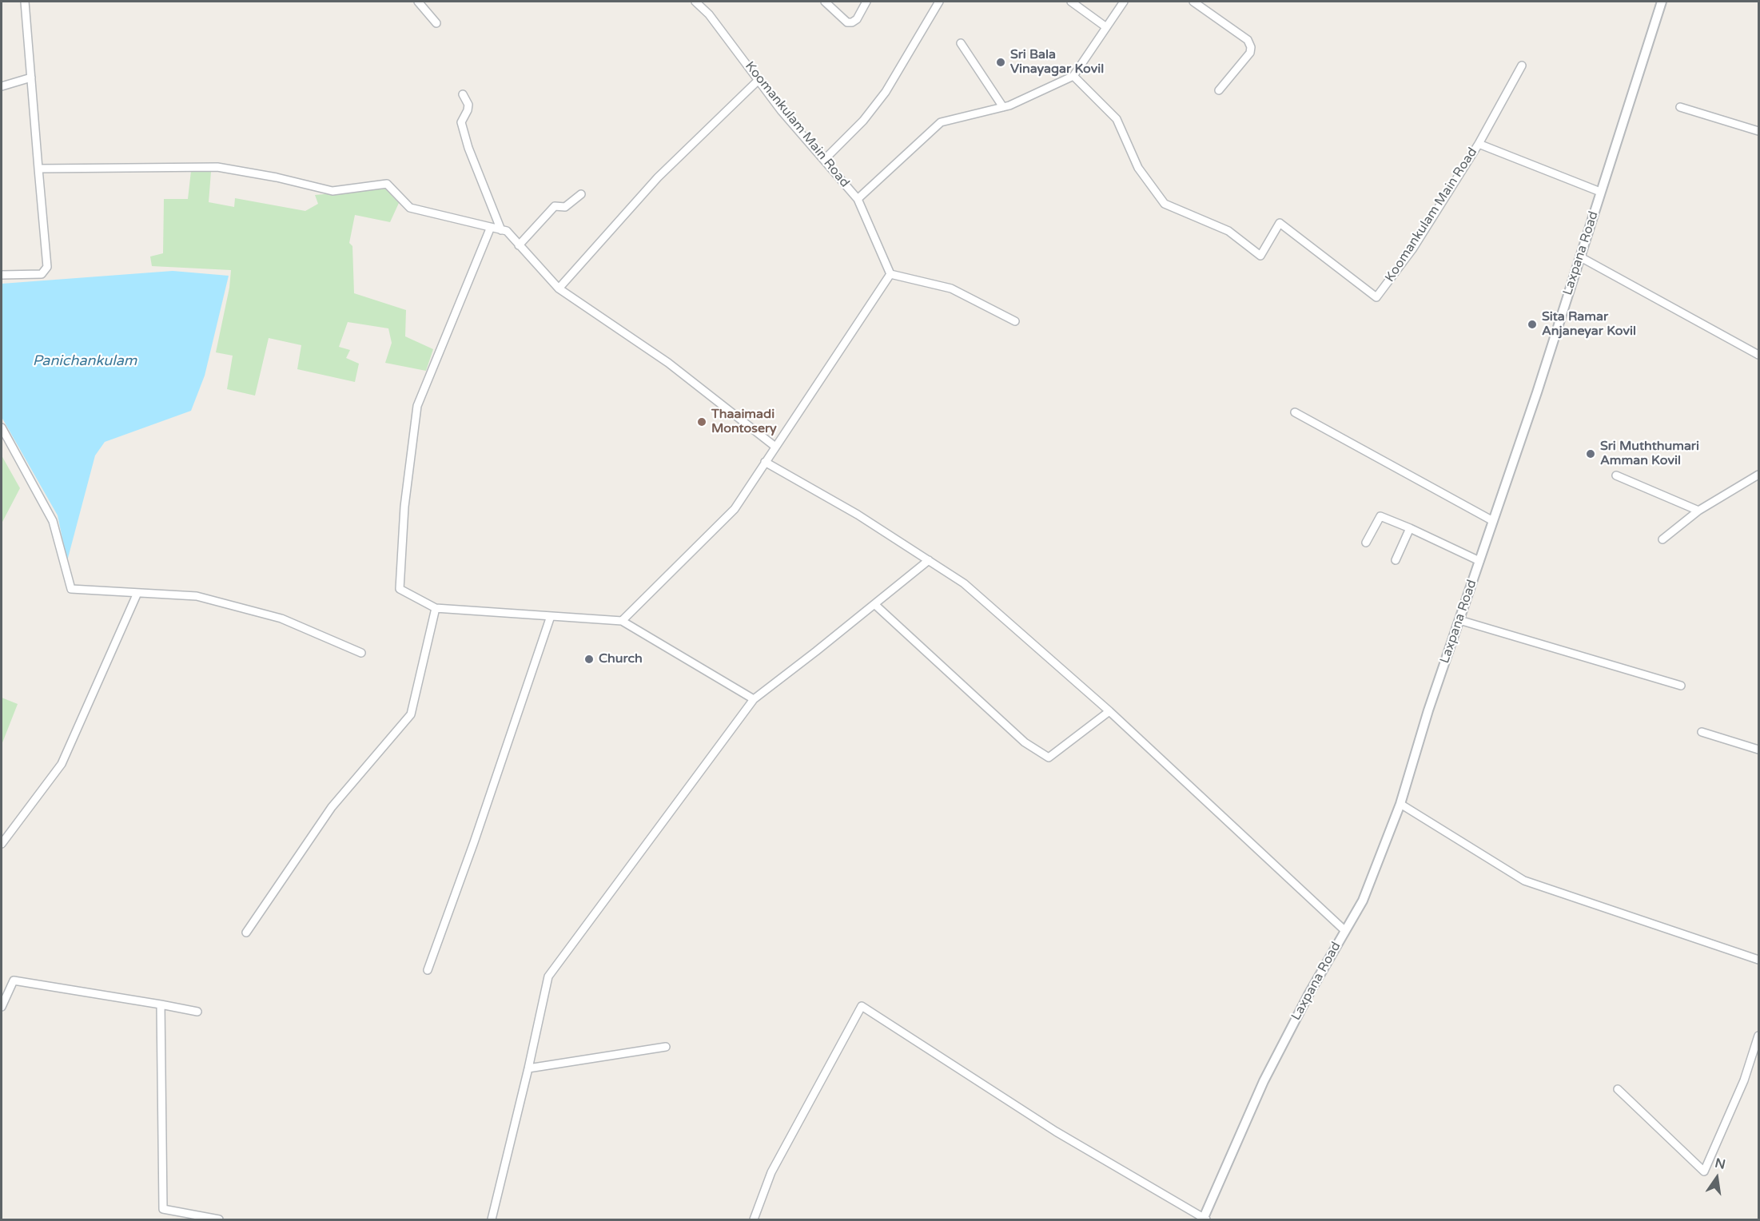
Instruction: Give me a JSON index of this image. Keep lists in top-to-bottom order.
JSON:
{
  "streets": {
    "street": ["Koomankulam Main Road", "Laxpana Road"]
  },
  "water": ["Panichankulam"],
  "places": [
    "Sri Bala Vinayagar Kovil",
    "Sita Ramar Anjaneyar Kovil",
    "Thaaimadi Montosery",
    "Sri Muththumari Amman Kovil",
    "Church"
  ],
  "north": "top"
}
